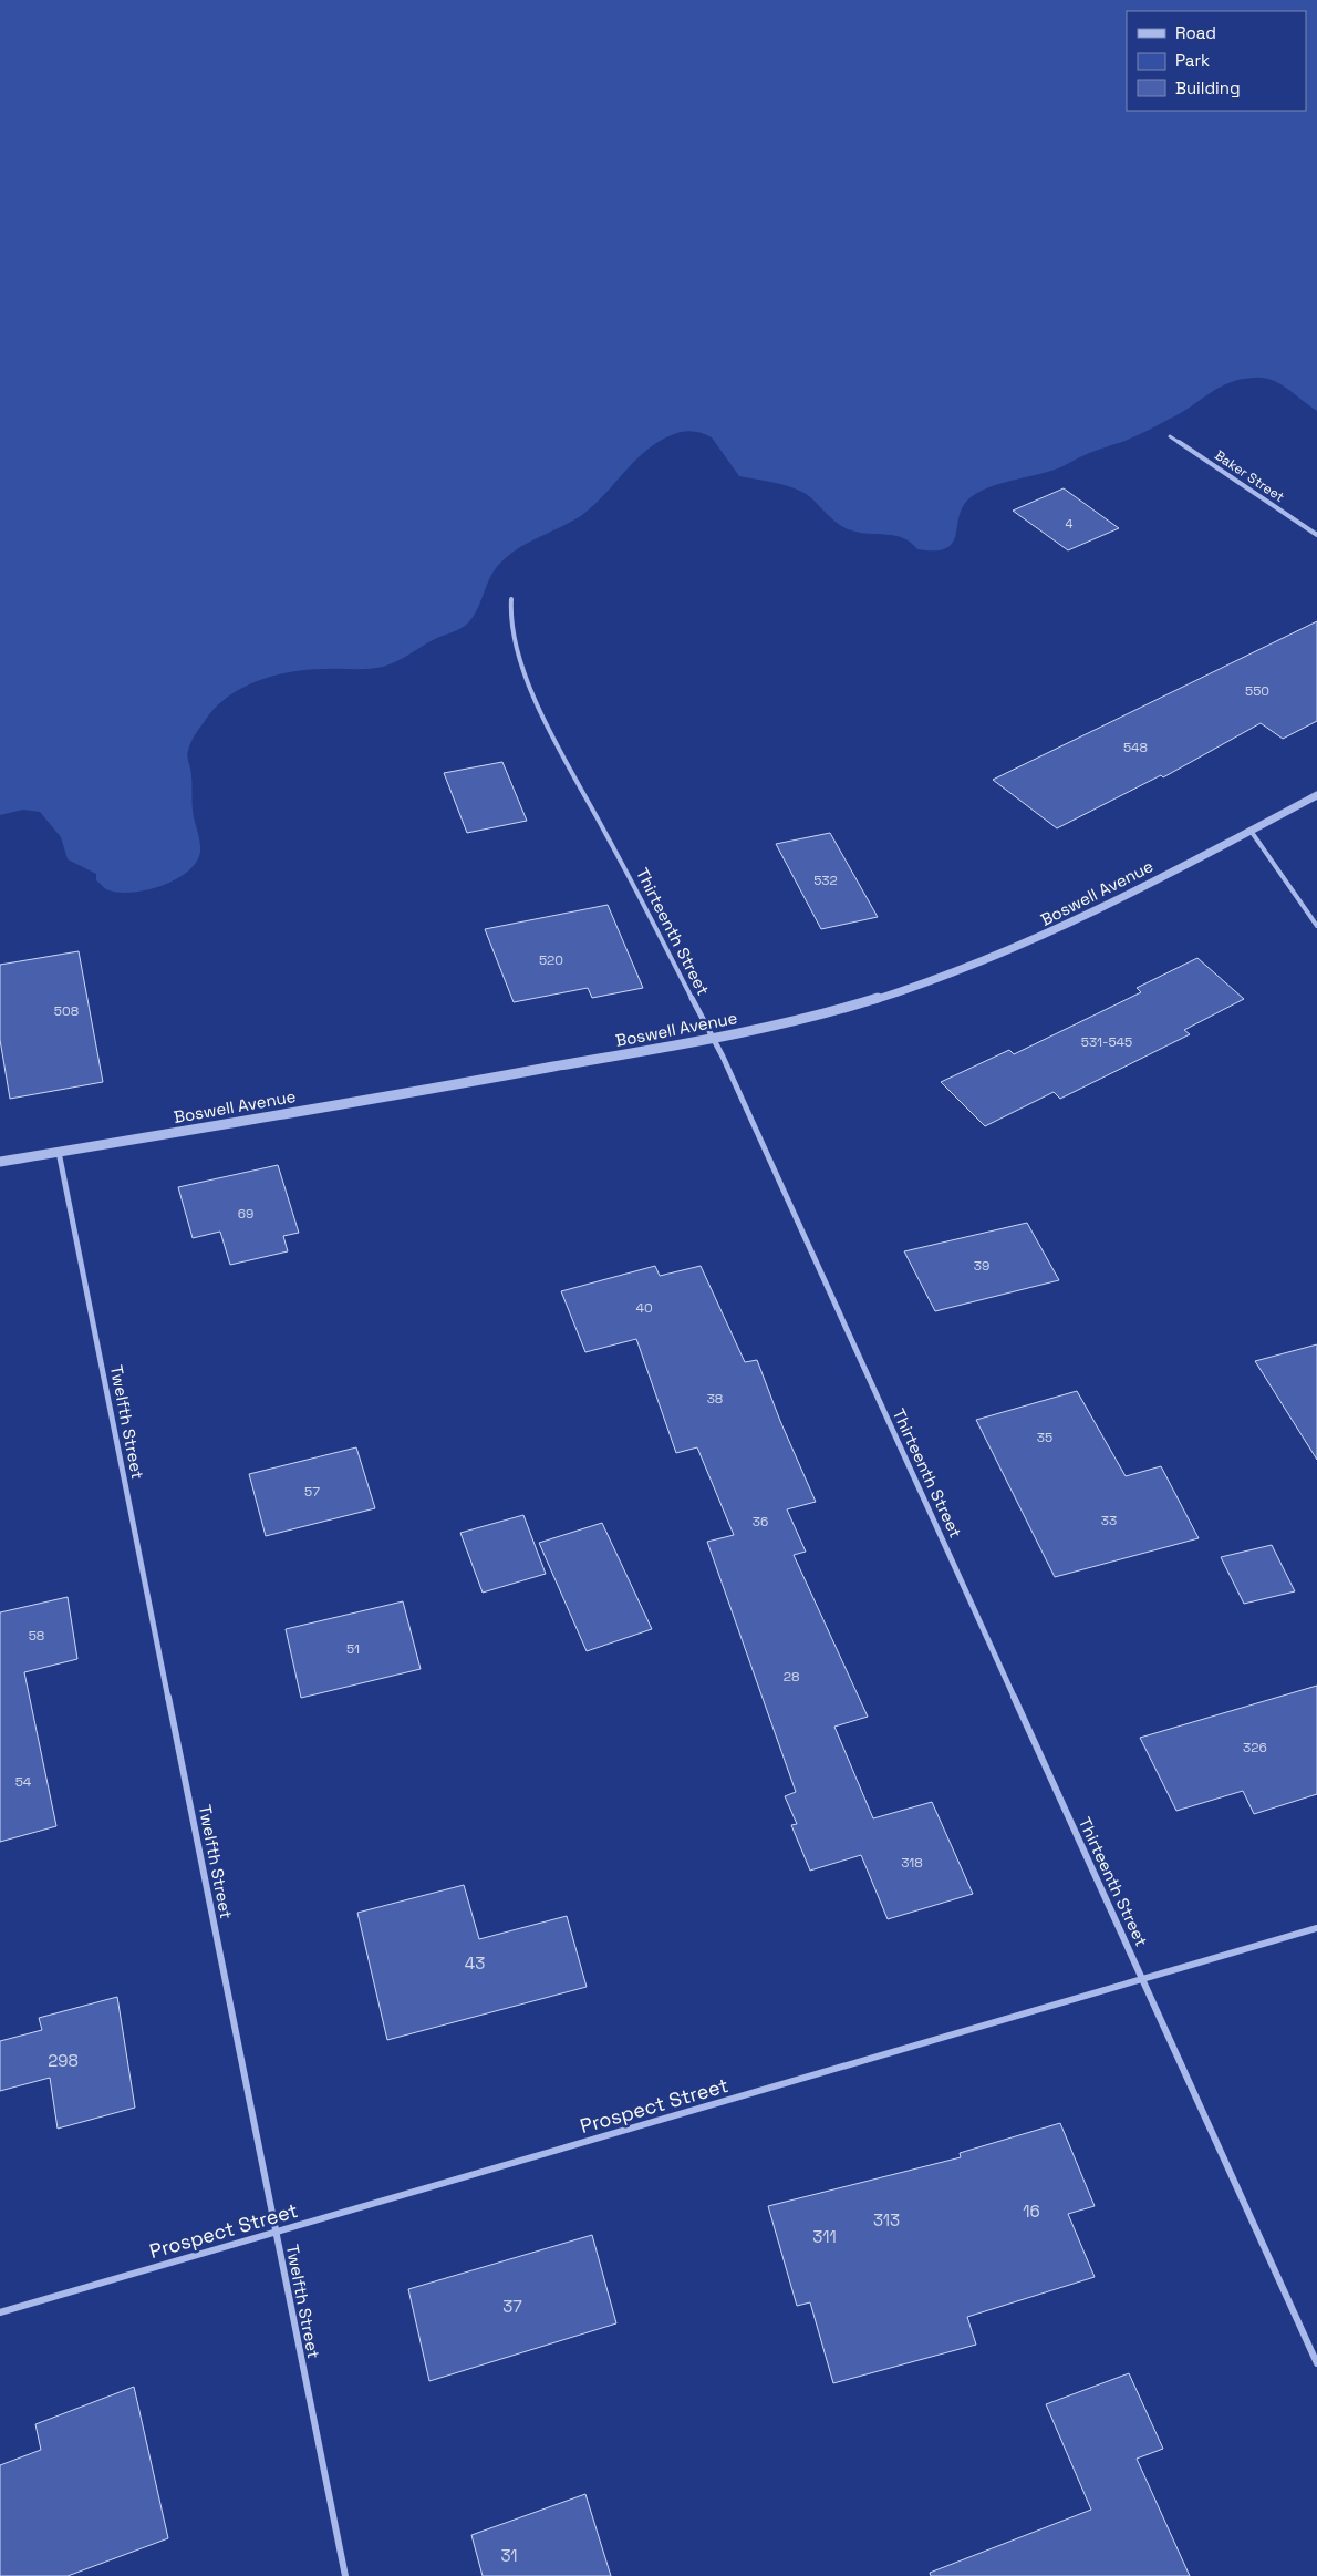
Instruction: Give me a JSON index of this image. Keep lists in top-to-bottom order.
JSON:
{
  "streets": {
    "street": [
      "Baker Street",
      "Boswell Avenue",
      "Thirteenth Street",
      "Twelfth Street",
      "Prospect Street"
    ]
  },
  "crossings": [
    ["Boswell Avenue", "Thirteenth Street"],
    ["Boswell Avenue", "Twelfth Street"],
    ["Thirteenth Street", "Prospect Street"],
    ["Twelfth Street", "Prospect Street"]
  ],
  "house_numbers": [
    "4",
    "550",
    "548",
    "532",
    "520",
    "508",
    "531-545",
    "69",
    "39",
    "40",
    "38",
    "35",
    "57",
    "33",
    "36",
    "58",
    "51",
    "28",
    "326",
    "54",
    "318",
    "43",
    "298",
    "16",
    "313",
    "311",
    "37",
    "31"
  ],
  "legend": ["Road", "Park", "Building"]
}
